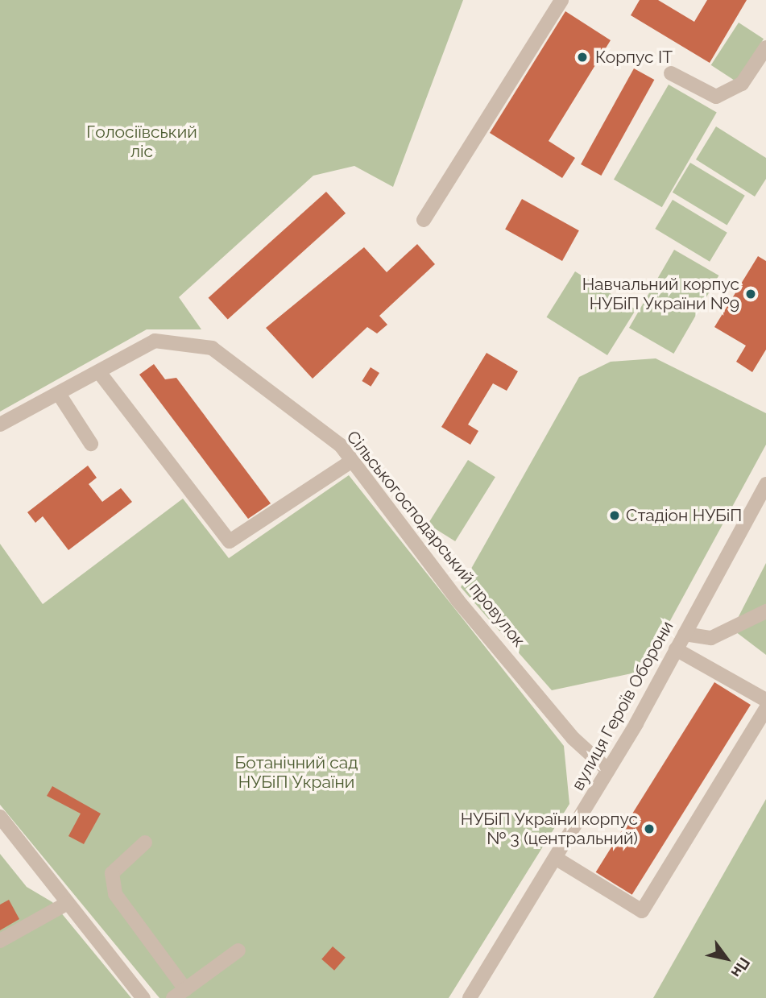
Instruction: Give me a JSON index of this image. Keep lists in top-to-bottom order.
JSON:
{
  "streets": {
    "street": ["Сільськогосподарський провулок", "вулиця Героїв Оборони"]
  },
  "crossings": [
    ["Сільськогосподарський провулок", "вулиця Героїв Оборони"]
  ],
  "parks": ["Голосіївський ліс", "Ботанічний сад НУБіП України"],
  "places": [
    "Корпус ІТ",
    "Навчальний корпус НУБіП України №9",
    "Стадіон НУБіП",
    "НУБіП України корпус № 3 (центральний)"
  ],
  "north": "bottom right"
}
